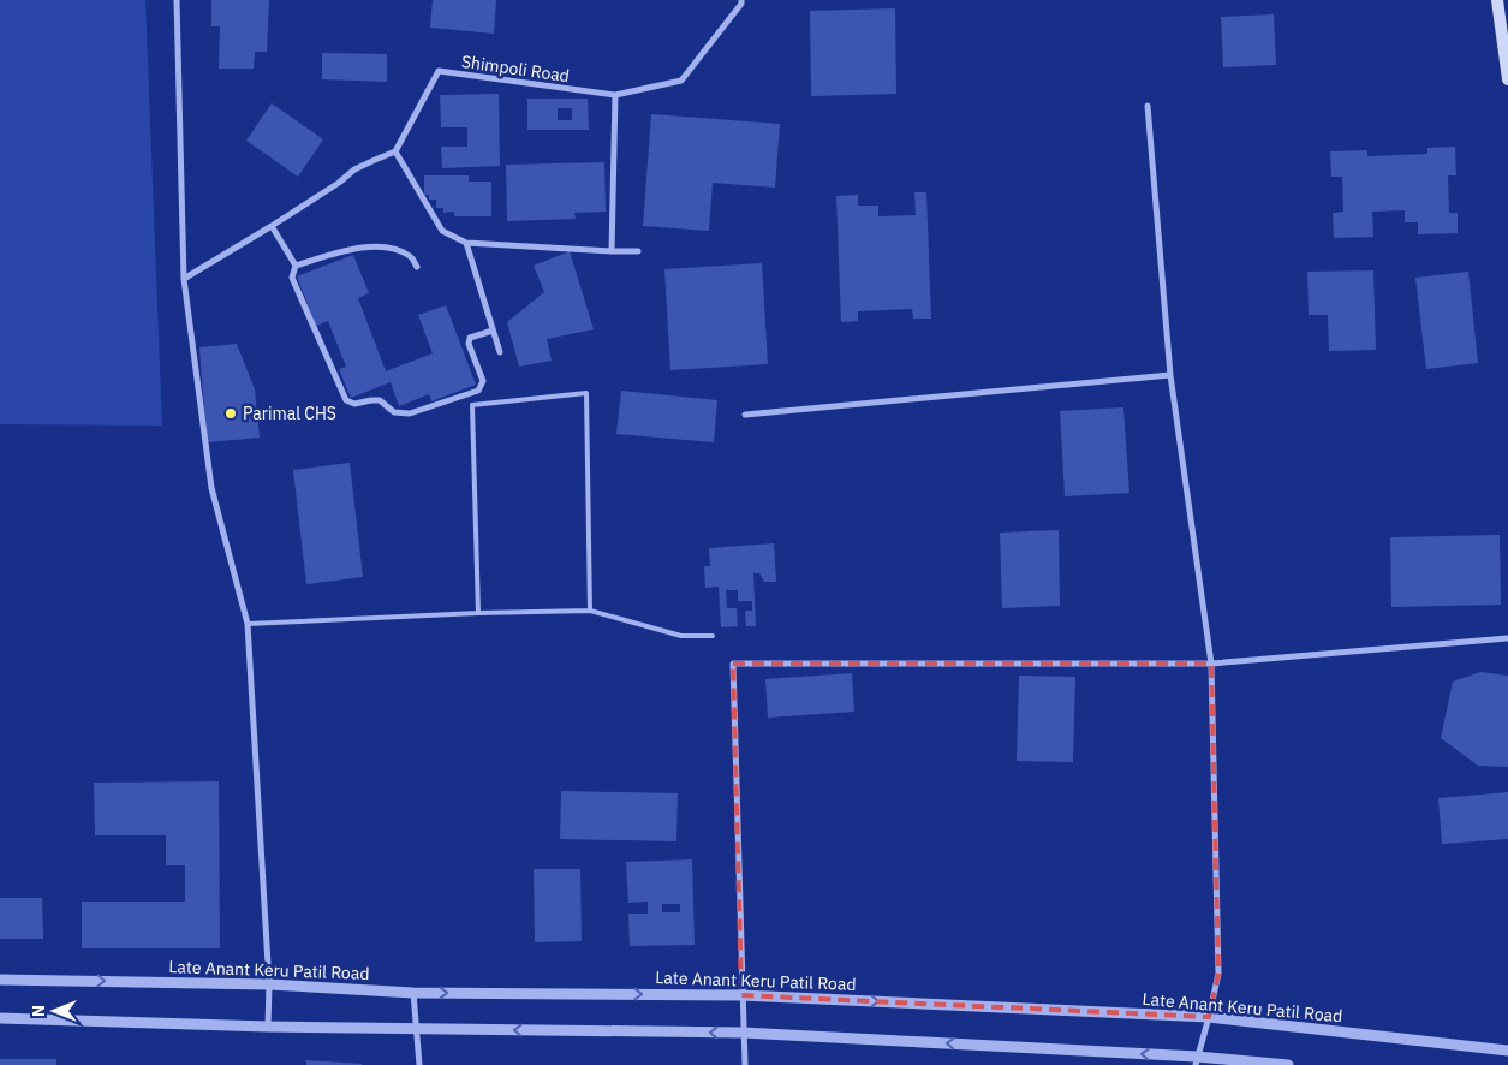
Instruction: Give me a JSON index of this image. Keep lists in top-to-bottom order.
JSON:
{
  "streets": {
    "street": ["Shimpoli Road", "Late Anant Keru Patil Road"]
  },
  "places": ["Parimal CHS"],
  "north": "left"
}
